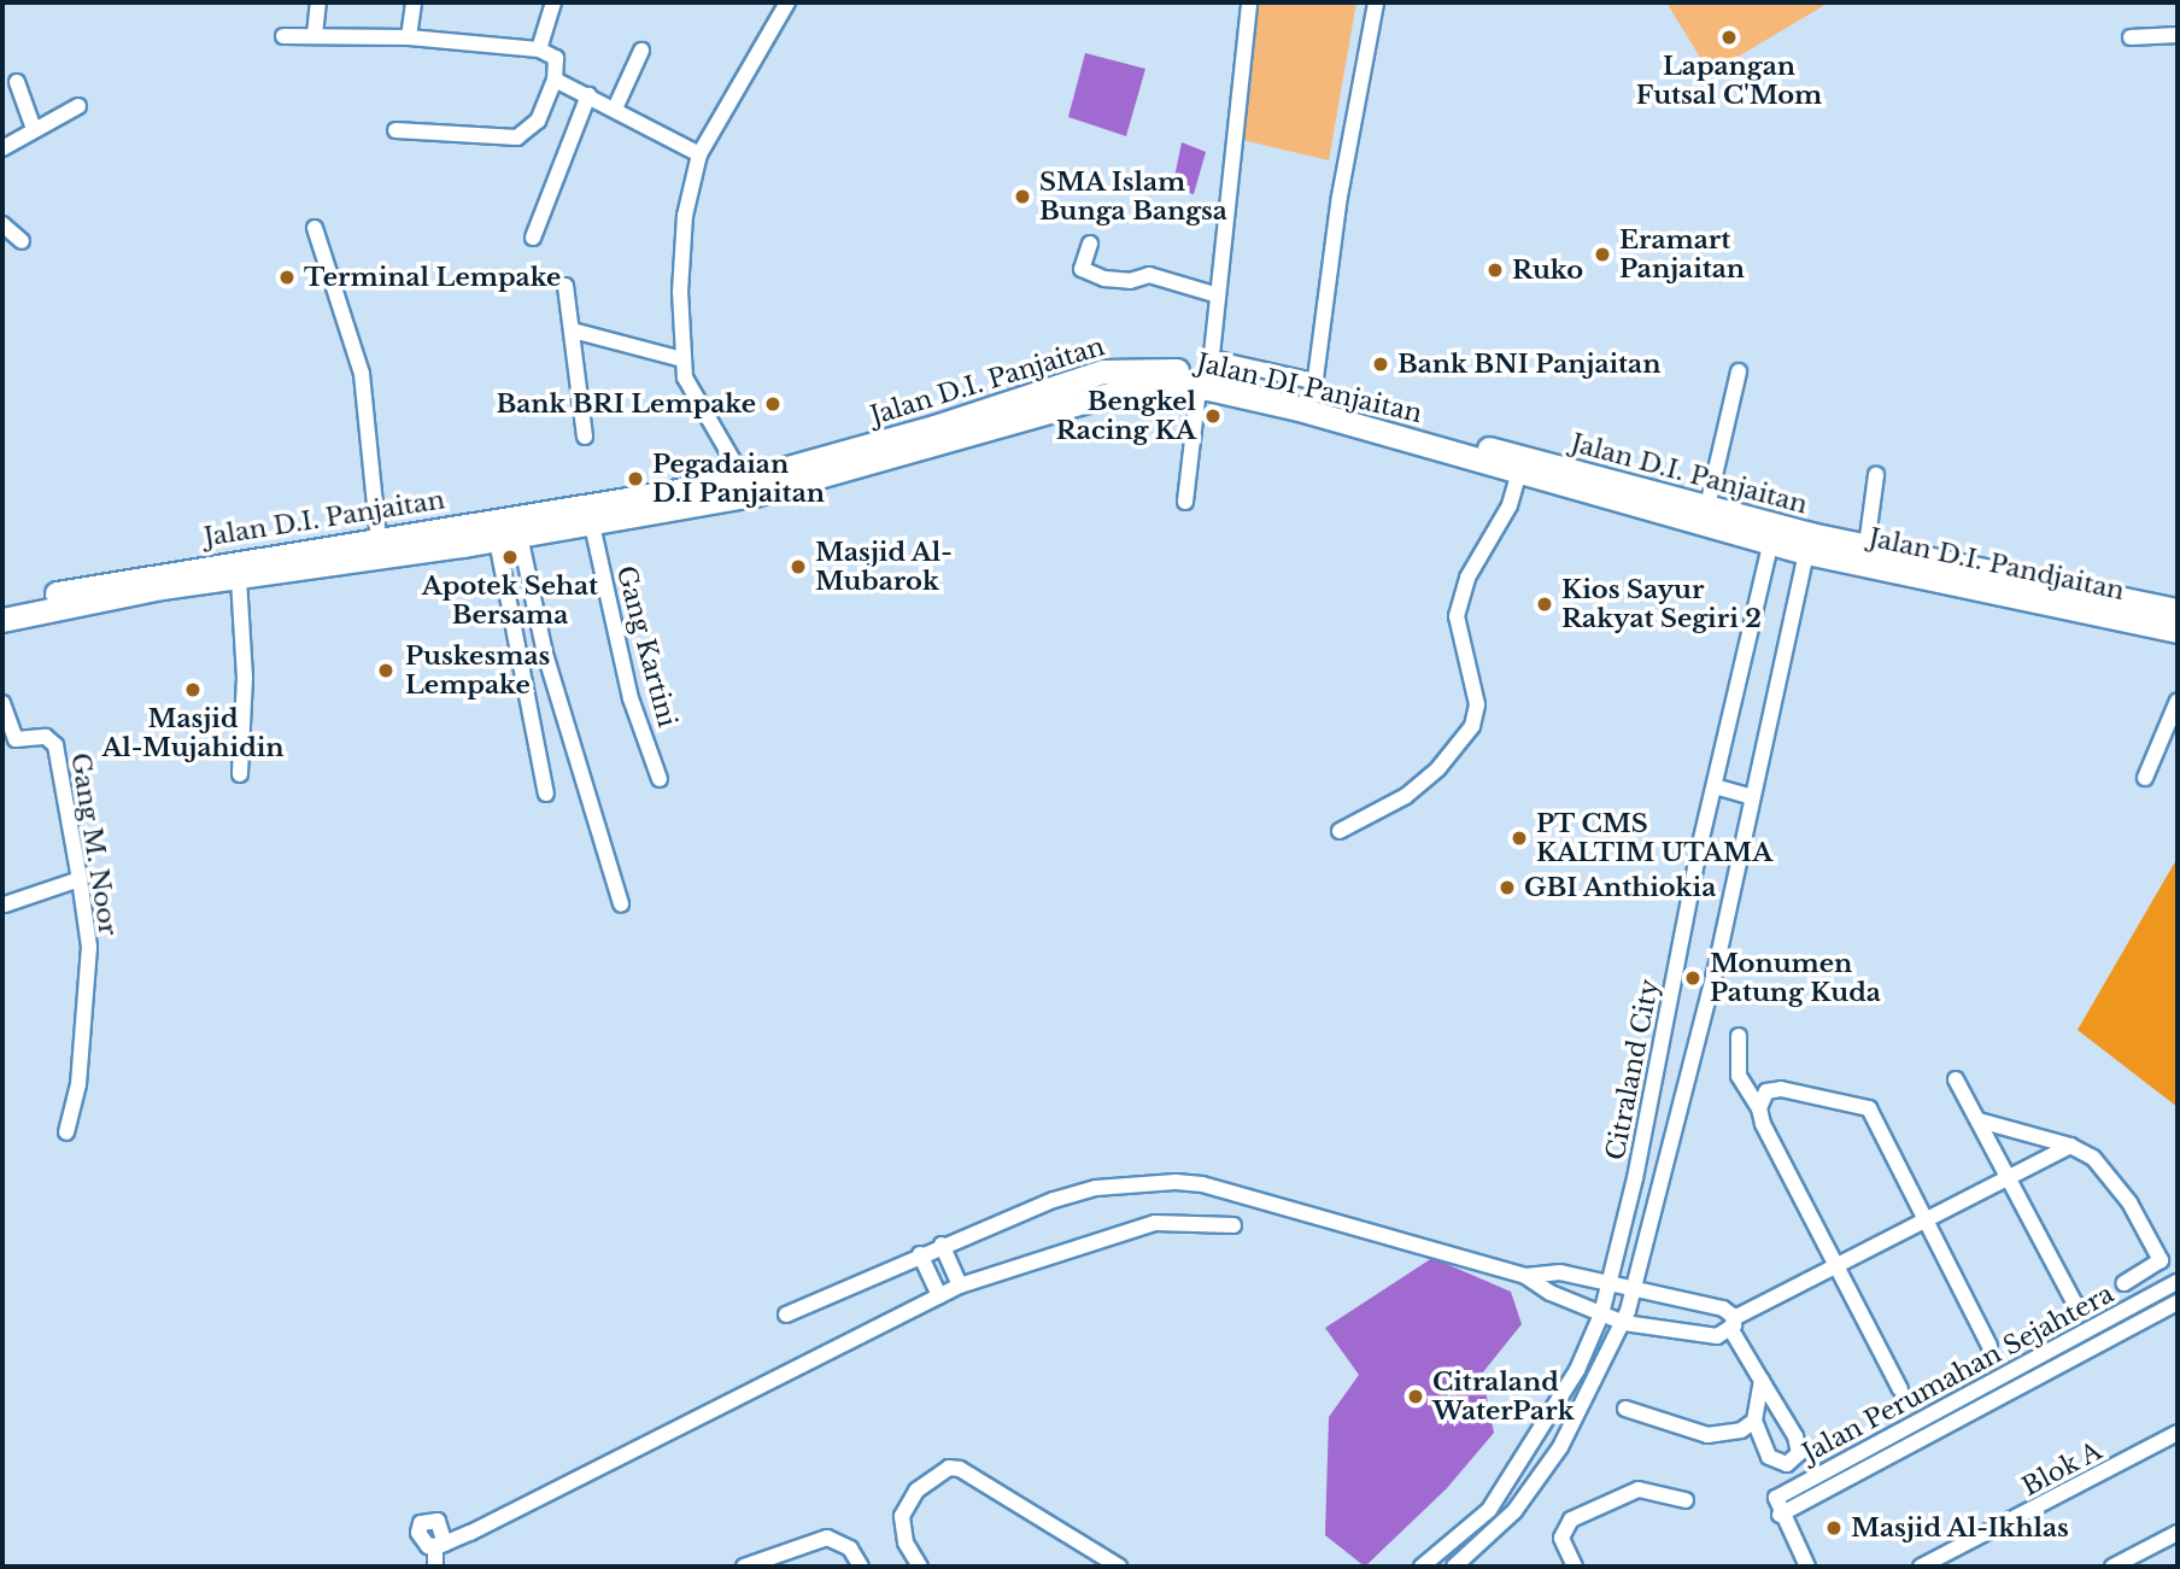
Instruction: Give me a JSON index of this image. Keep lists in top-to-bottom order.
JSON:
{
  "streets": {
    "highway": ["Jalan D.I. Panjaitan", "Jalan DI Panjaitan", "Jalan D.I. Pandjaitan"],
    "street": [
      "Gang Kartini",
      "Gang M. Noor",
      "Citraland City",
      "Jalan Perumahan Sejahtera",
      "Blok A"
    ]
  },
  "crossings": [
    ["Jalan D.I. Panjaitan", "Jalan DI Panjaitan"],
    ["Jalan D.I. Panjaitan", "Jalan D.I. Pandjaitan"],
    ["Jalan D.I. Panjaitan", "Citraland City"],
    ["Jalan DI Panjaitan", "Jalan D.I. Pandjaitan"],
    ["Jalan DI Panjaitan", "Gang Kartini"],
    ["Jalan DI Panjaitan", "Citraland City"],
    ["Jalan D.I. Pandjaitan", "Citraland City"]
  ],
  "places": [
    "Lapangan Futsal C'Mom",
    "SMA Islam Bunga Bangsa",
    "Eramart Panjaitan",
    "Ruko",
    "Terminal Lempake",
    "Bank BNI Panjaitan",
    "Bank BRI Lempake",
    "Bengkel Racing KA",
    "Pegadaian D.I Panjaitan",
    "Apotek Sehat Bersama",
    "Masjid Al- Mubarok",
    "Kios Sayur Rakyat Segiri 2",
    "Puskesmas Lempake",
    "Masjid Al-Mujahidin",
    "PT CMS KALTIM UTAMA",
    "GBI Anthiokia",
    "Monumen Patung Kuda",
    "Citraland WaterPark",
    "Masjid Al-Ikhlas"
  ]
}
